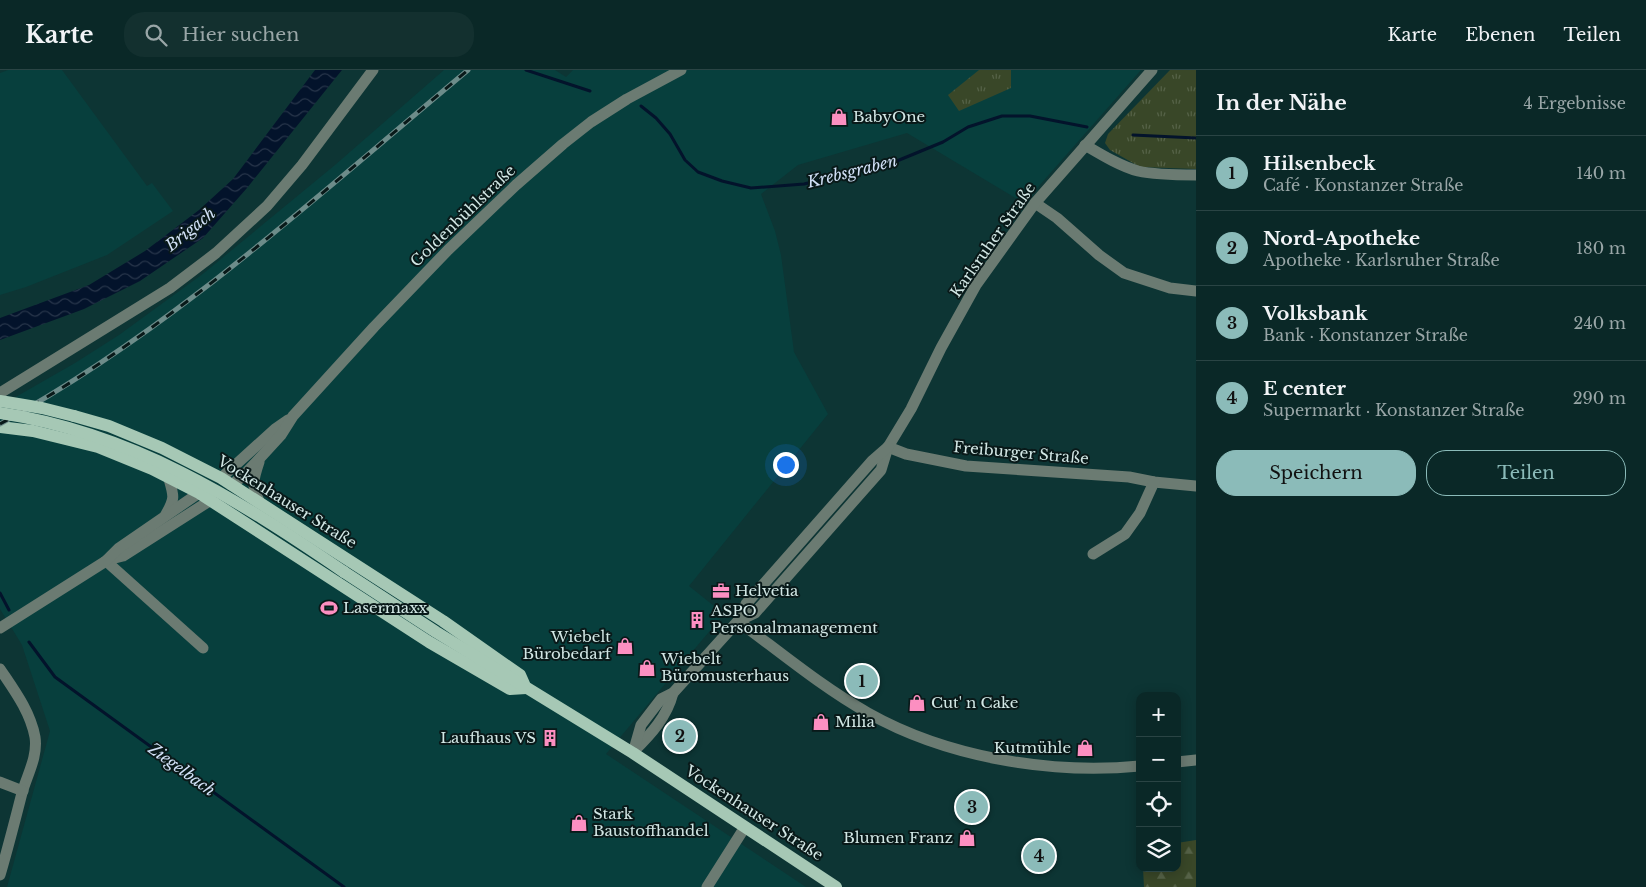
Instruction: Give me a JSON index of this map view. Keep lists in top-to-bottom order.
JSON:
{
  "streets": {
    "main road": ["Vockenhauser Straße"],
    "street": ["Goldenbühlstraße", "Karlsruher Straße", "Freiburger Straße"]
  },
  "crossings": [
    ["Goldenbühlstraße", "Vockenhauser Straße"],
    ["Karlsruher Straße", "Freiburger Straße"],
    ["Karlsruher Straße", "Vockenhauser Straße"]
  ],
  "water": ["Krebsgraben", "Brigach", "Ziegelbach"],
  "places": {
    "shop": [
      "BabyOne",
      "Wiebelt Bürobedarf",
      "Wiebelt Büromusterhaus",
      "Cut' n Cake",
      "Milia",
      "Kutmühle",
      "Stark Baustoffhandel",
      "Blumen Franz"
    ],
    "office": ["Helvetia"],
    "sports": ["Lasermaxx"],
    "building": ["ASPO Personalmanagement", "Laufhaus VS"]
  },
  "page": {
    "header": "Karte",
    "search": "Hier suchen",
    "nav": ["Karte", "Ebenen", "Teilen"],
    "heading": ["In der Nähe", "4 Ergebnisse"],
    "list": [
      {
        "mark": "1",
        "name": "Hilsenbeck",
        "note": "Café · Konstanzer Straße",
        "value": "140 m"
      },
      {
        "mark": "2",
        "name": "Nord-Apotheke",
        "note": "Apotheke · Karlsruher Straße",
        "value": "180 m"
      },
      {
        "mark": "3",
        "name": "Volksbank",
        "note": "Bank · Konstanzer Straße",
        "value": "240 m"
      },
      {
        "mark": "4",
        "name": "E center",
        "note": "Supermarkt · Konstanzer Straße",
        "value": "290 m"
      }
    ],
    "buttons": ["Speichern", "Teilen"],
    "pins": [
      "1",
      "2",
      "3",
      "4"
    ],
    "map_buttons": ["+", "−"]
  }
}
